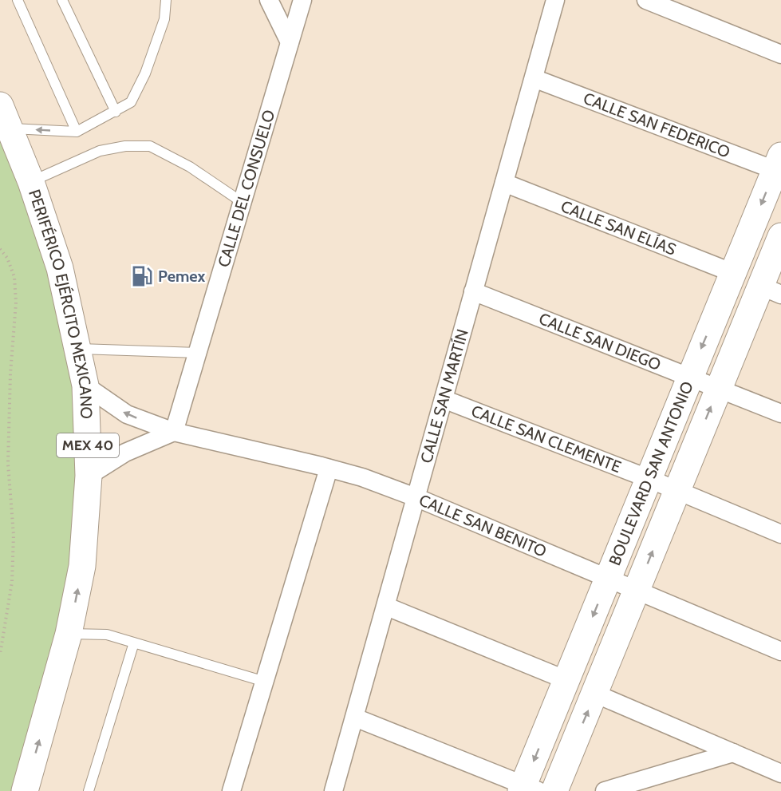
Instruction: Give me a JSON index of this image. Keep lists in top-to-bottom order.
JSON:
{
  "streets": {
    "main road": ["PERIFÉRICO EJÉRCITO MEXICANO", "MEX 40", "BOULEVARD SAN ANTONIO"],
    "street": [
      "CALLE SAN FEDERICO",
      "CALLE DEL CONSUELO",
      "CALLE SAN ELÍAS",
      "CALLE SAN DIEGO",
      "CALLE SAN MARTÍN",
      "CALLE SAN CLEMENTE",
      "CALLE SAN BENITO"
    ]
  },
  "crossings": [
    ["CALLE SAN FEDERICO", "CALLE SAN MARTÍN"],
    ["CALLE SAN FEDERICO", "BOULEVARD SAN ANTONIO"],
    ["CALLE DEL CONSUELO", "CALLE SAN BENITO"],
    ["CALLE SAN ELÍAS", "CALLE SAN MARTÍN"],
    ["CALLE SAN ELÍAS", "BOULEVARD SAN ANTONIO"],
    ["PERIFÉRICO EJÉRCITO MEXICANO", "CALLE SAN BENITO"],
    ["CALLE SAN DIEGO", "CALLE SAN MARTÍN"],
    ["CALLE SAN DIEGO", "BOULEVARD SAN ANTONIO"],
    ["CALLE SAN MARTÍN", "CALLE SAN CLEMENTE"],
    ["CALLE SAN MARTÍN", "CALLE SAN BENITO"],
    ["CALLE SAN CLEMENTE", "BOULEVARD SAN ANTONIO"],
    ["BOULEVARD SAN ANTONIO", "CALLE SAN BENITO"]
  ],
  "one_way": ["PERIFÉRICO EJÉRCITO MEXICANO"],
  "places": {
    "fuel station": ["Pemex"]
  }
}
